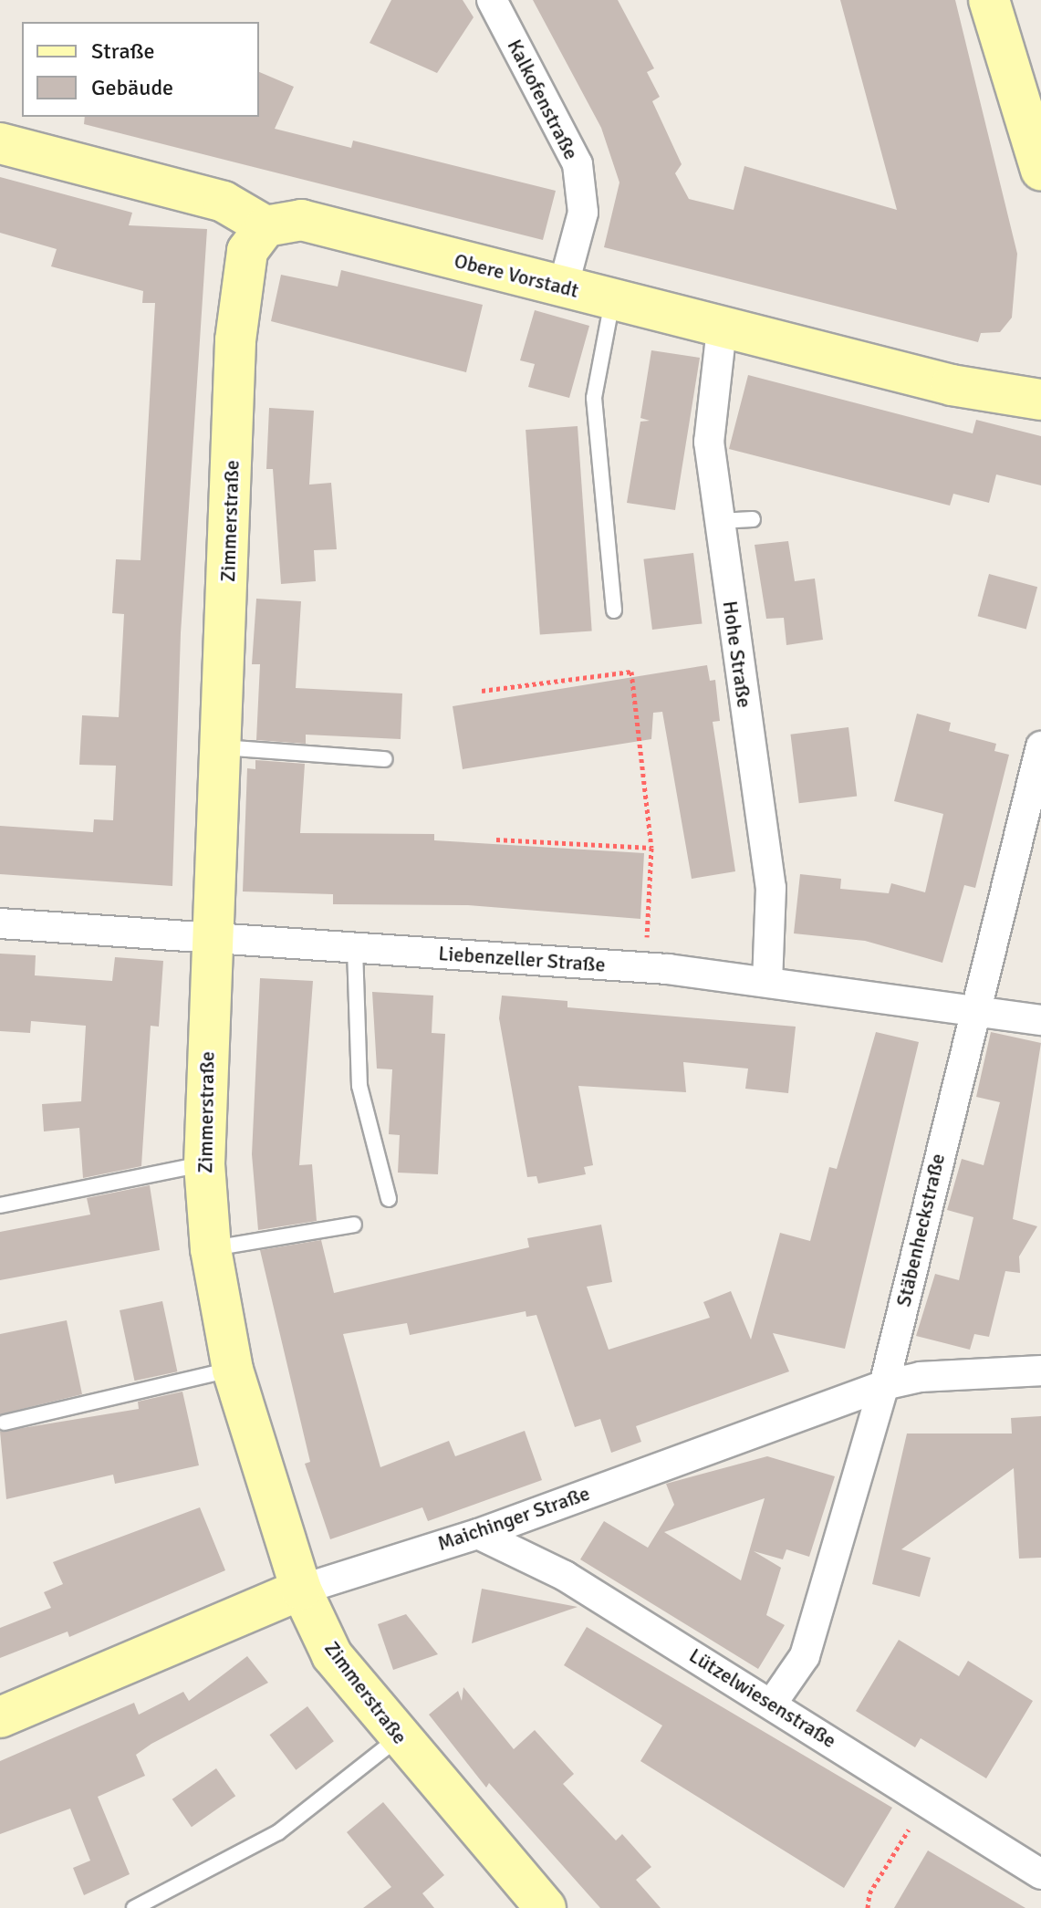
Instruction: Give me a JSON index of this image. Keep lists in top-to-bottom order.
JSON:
{
  "streets": {
    "main road": ["Obere Vorstadt", "Zimmerstraße", "Maichinger Straße"],
    "street": [
      "Kalkofenstraße",
      "Hohe Straße",
      "Liebenzeller Straße",
      "Stäbenheckstraße",
      "Lützelwiesenstraße"
    ]
  },
  "crossings": [
    ["Kalkofenstraße", "Obere Vorstadt"],
    ["Obere Vorstadt", "Zimmerstraße"],
    ["Obere Vorstadt", "Hohe Straße"],
    ["Zimmerstraße", "Liebenzeller Straße"],
    ["Zimmerstraße", "Maichinger Straße"],
    ["Hohe Straße", "Liebenzeller Straße"],
    ["Liebenzeller Straße", "Stäbenheckstraße"],
    ["Stäbenheckstraße", "Maichinger Straße"],
    ["Stäbenheckstraße", "Lützelwiesenstraße"],
    ["Maichinger Straße", "Lützelwiesenstraße"]
  ],
  "legend": ["Straße", "Gebäude"]
}
